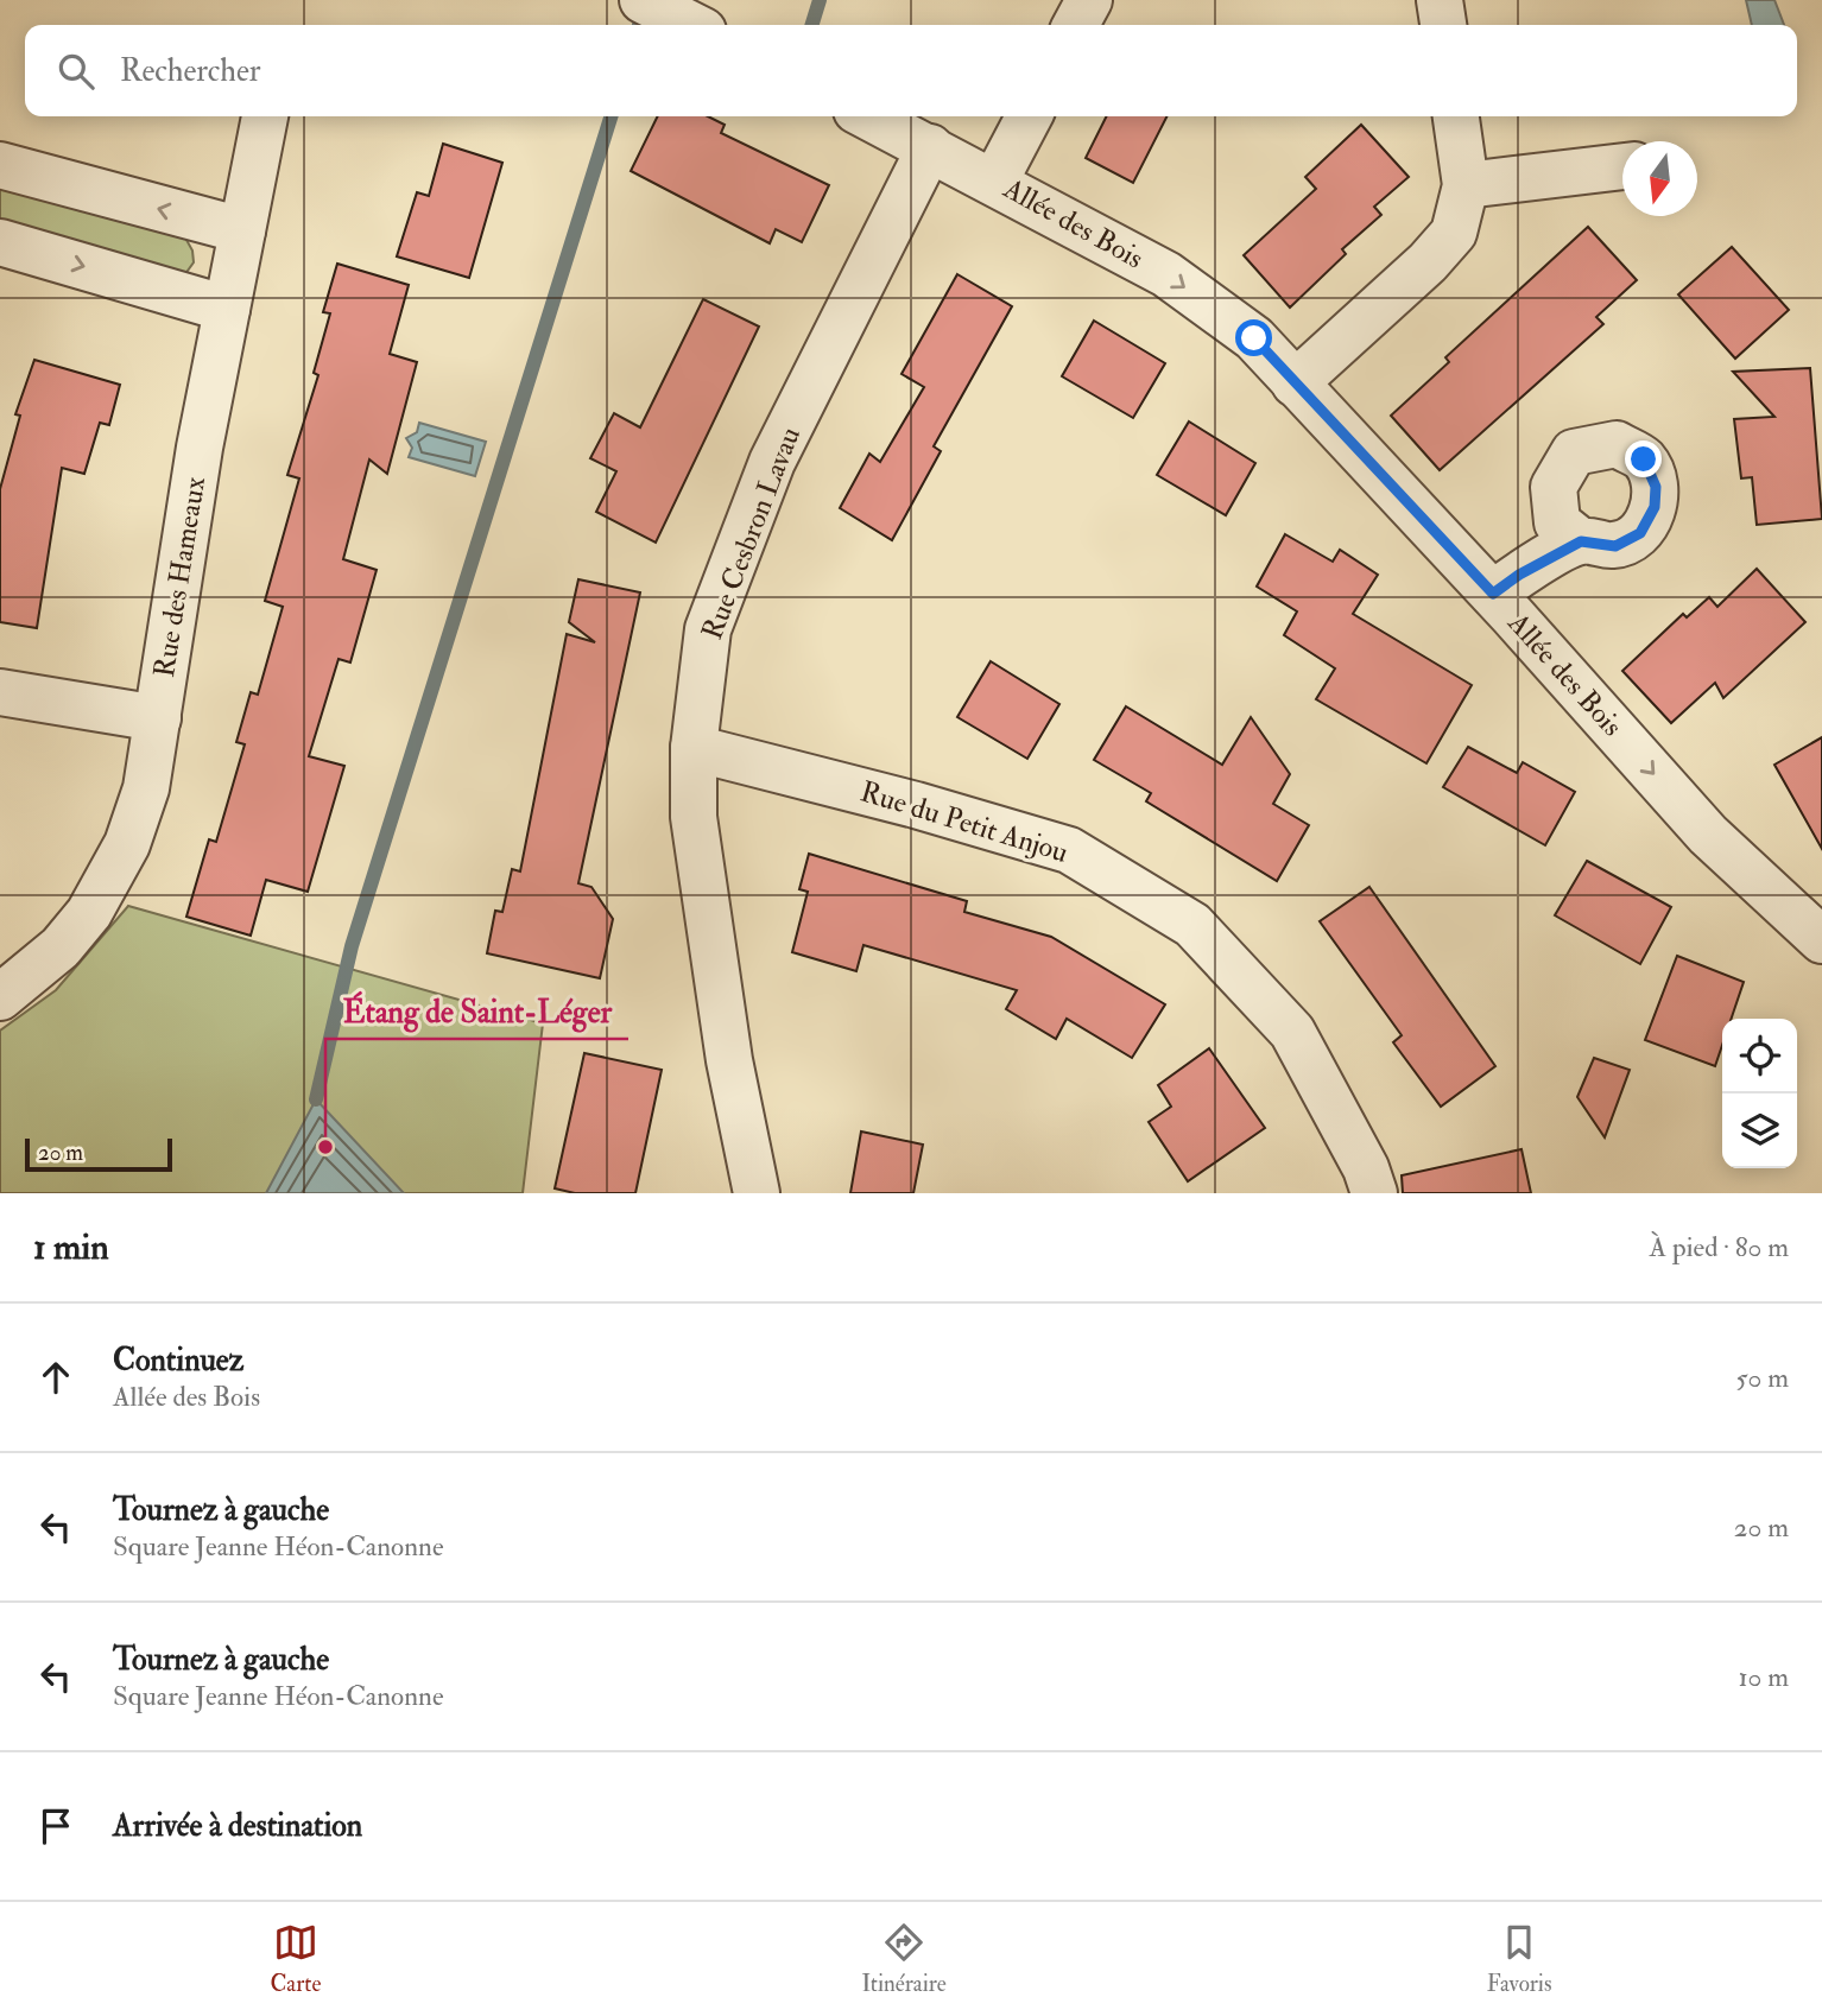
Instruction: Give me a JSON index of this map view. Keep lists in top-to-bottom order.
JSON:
{
  "streets": {
    "street": [
      "Allée des Bois",
      "Rue Cesbron Lavau",
      "Rue des Hameaux",
      "Rue du Petit Anjou"
    ]
  },
  "crossings": [
    ["Allée des Bois", "Rue Cesbron Lavau"],
    ["Rue Cesbron Lavau", "Rue du Petit Anjou"]
  ],
  "one_way": ["Allée des Bois"],
  "places": ["Étang de Saint-Léger"],
  "scale_bar": "20 m",
  "north": "bottom",
  "page": {
    "search": "Rechercher",
    "scale": "20 m",
    "heading": ["1 min", "À pied · 80 m"],
    "list": [
      ["Continuez", "Allée des Bois", "50 m"],
      ["Tournez à gauche", "Square Jeanne Héon-Canonne", "20 m"],
      ["Tournez à gauche", "Square Jeanne Héon-Canonne", "10 m"],
      "Arrivée à destination"
    ],
    "nav": ["Carte", "Itinéraire", "Favoris"]
  }
}
